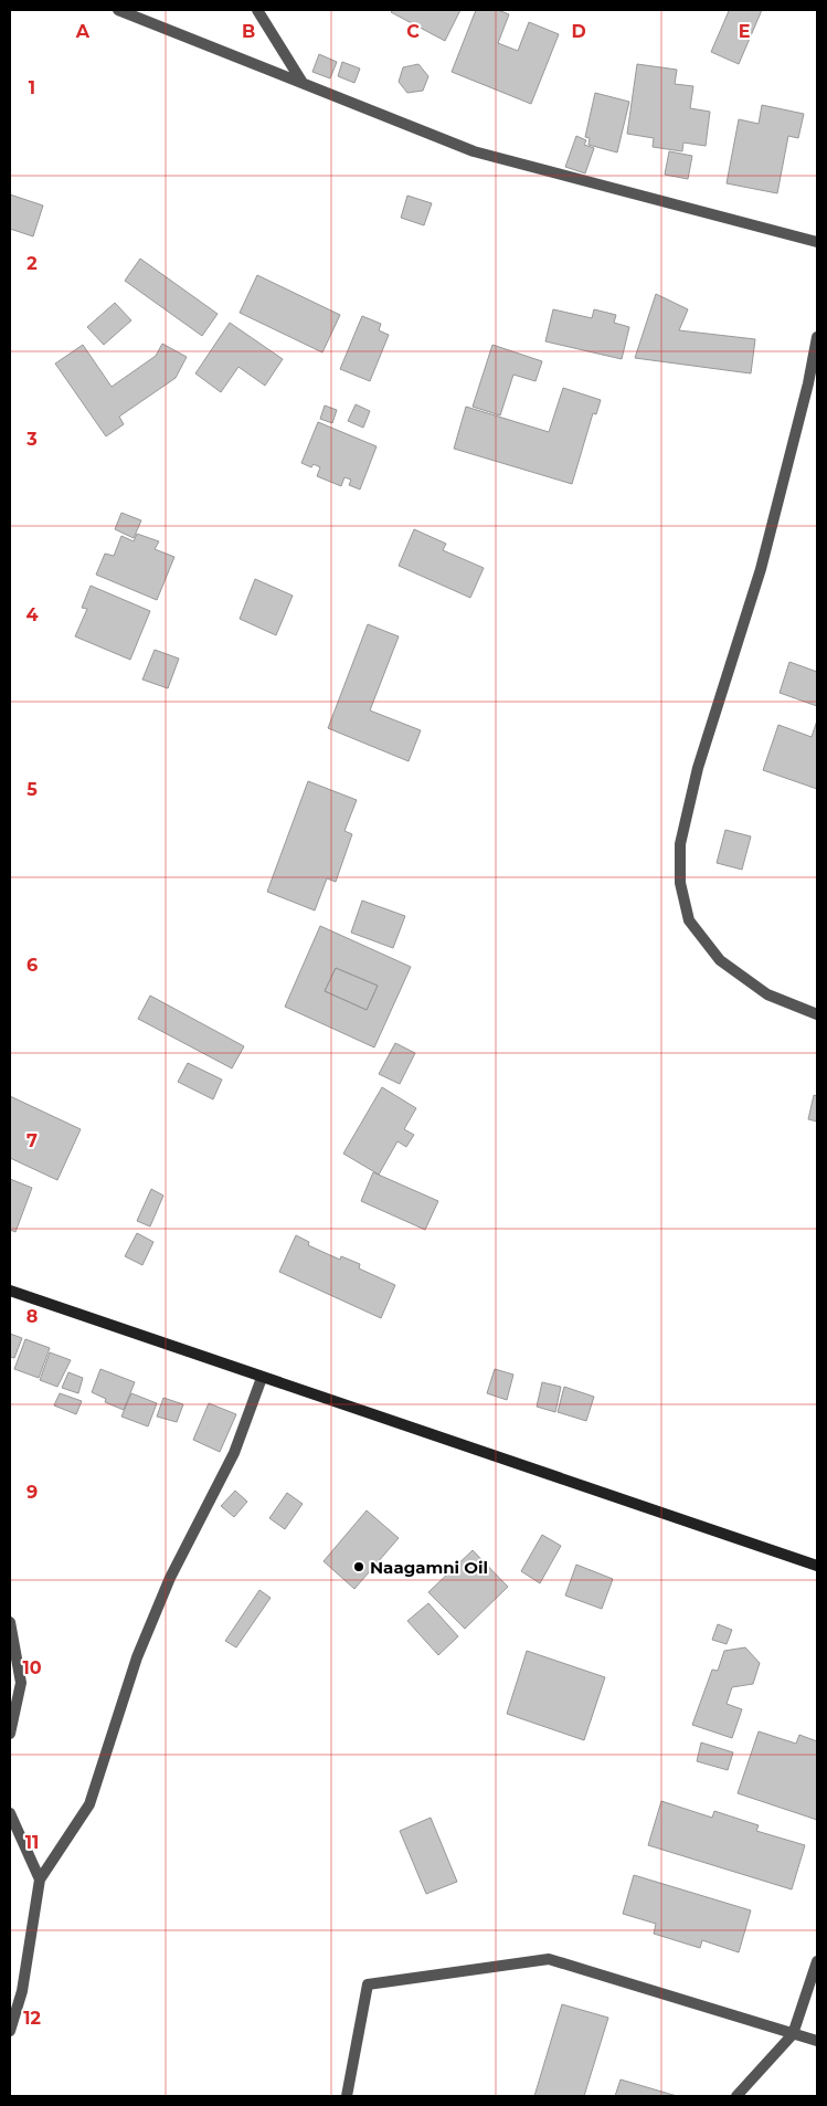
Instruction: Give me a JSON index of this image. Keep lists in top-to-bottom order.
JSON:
{
  "places": ["Naagamni Oil"],
  "grid": {
    "columns": [
      "A",
      "B",
      "C",
      "D",
      "E"
    ],
    "rows": [
      "1",
      "2",
      "3",
      "4",
      "5",
      "6",
      "7",
      "8",
      "9",
      "10",
      "11",
      "12"
    ]
  }
}
